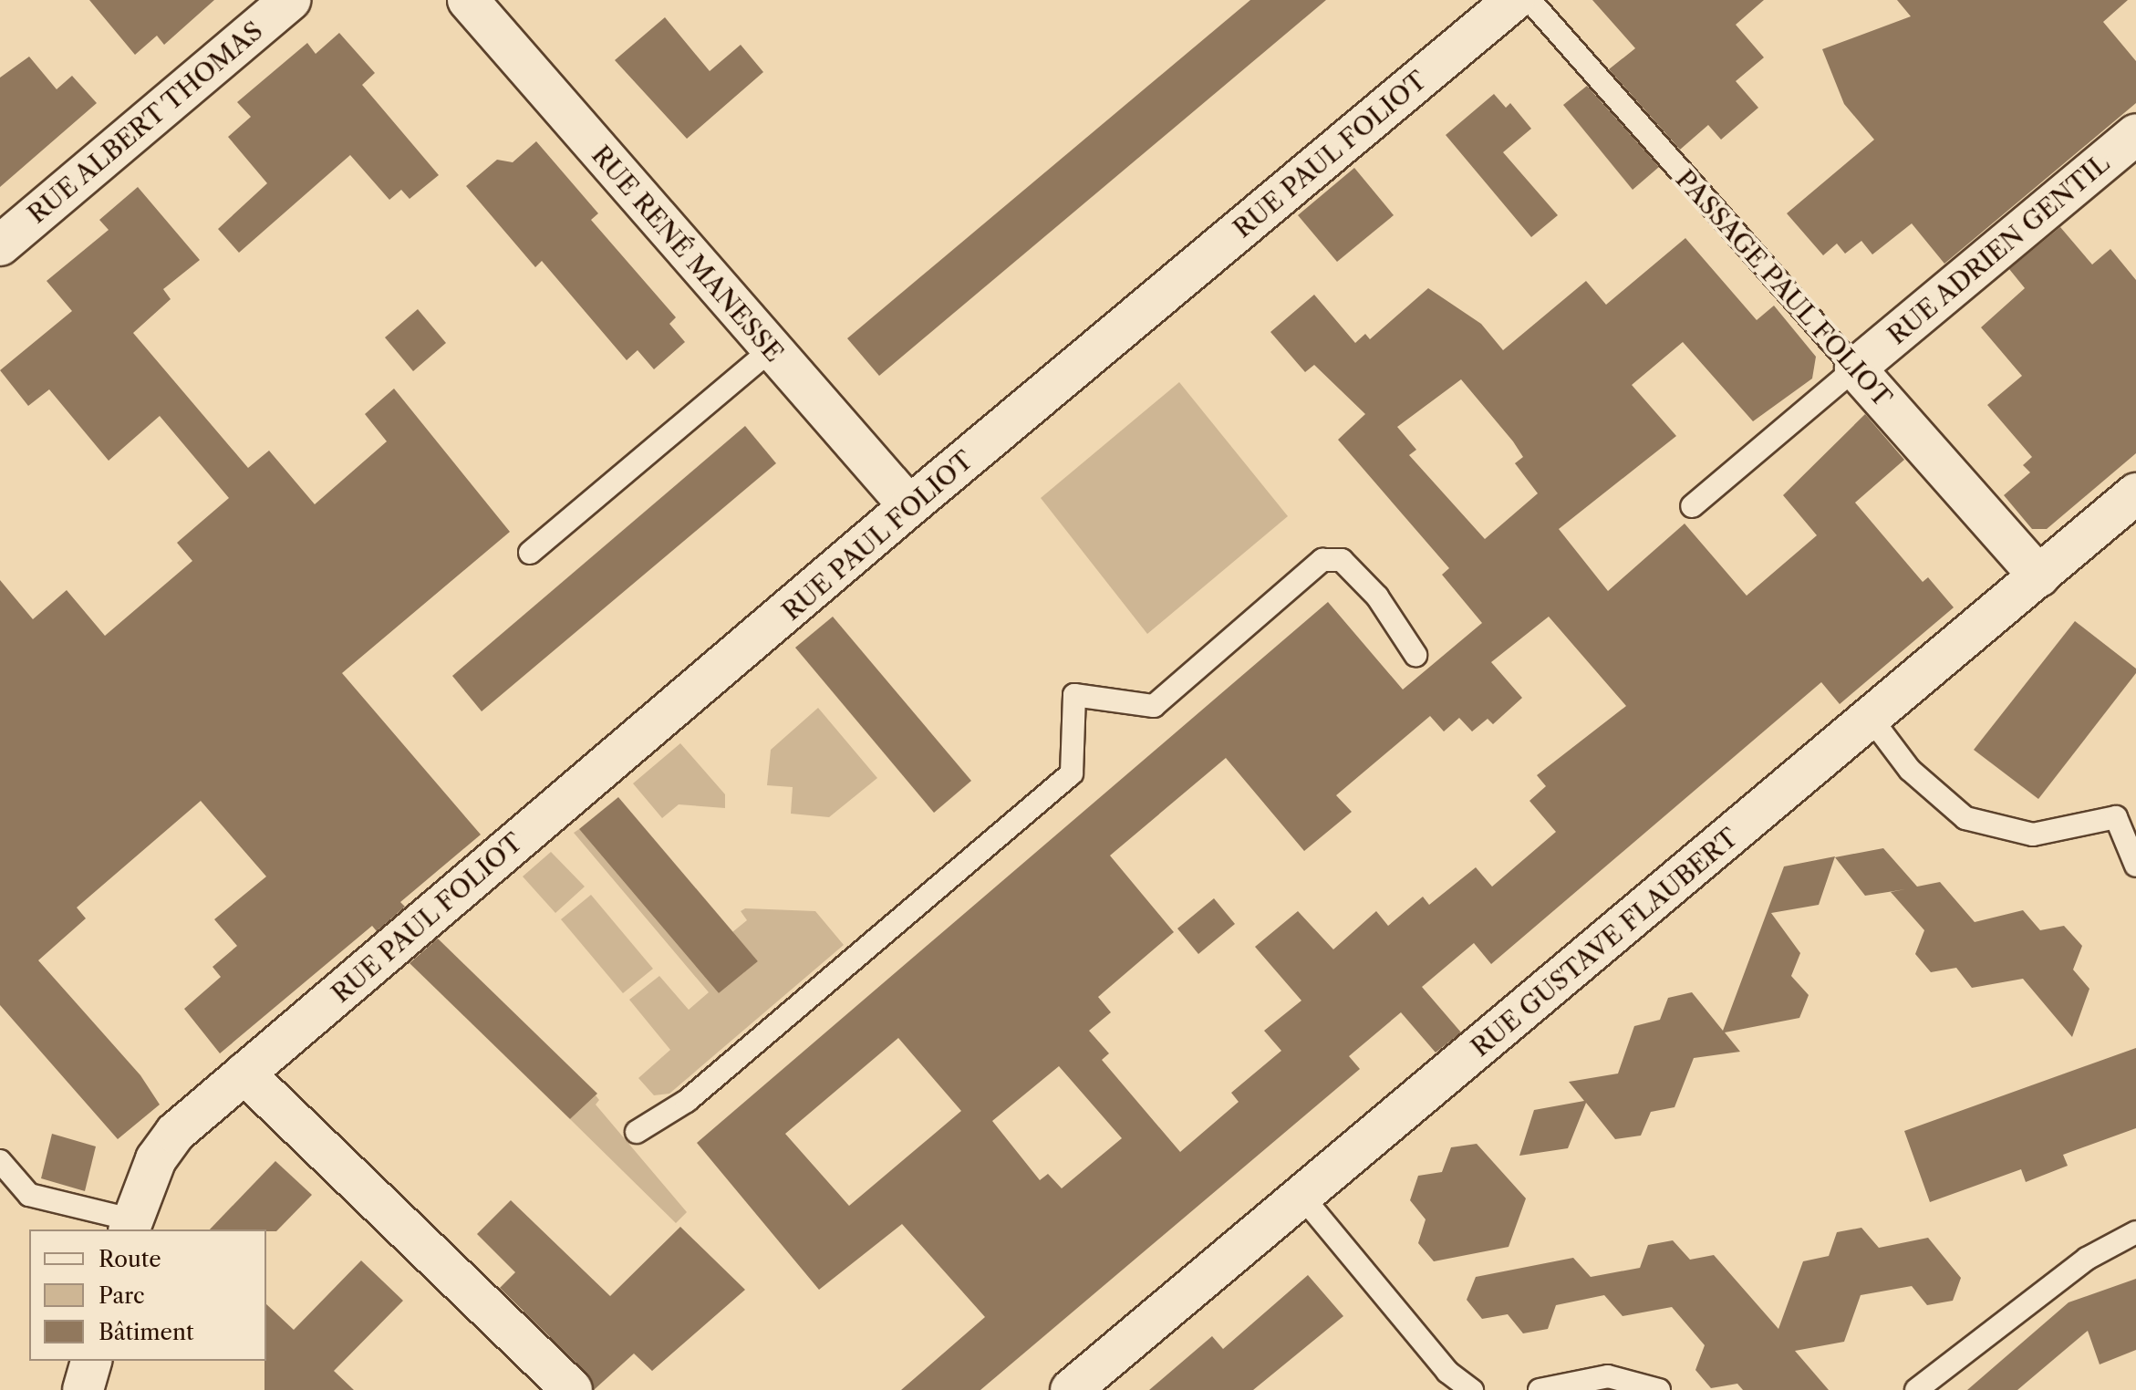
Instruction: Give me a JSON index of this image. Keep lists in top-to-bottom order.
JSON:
{
  "streets": {
    "street": [
      "RUE ALBERT THOMAS",
      "RUE PAUL FOLIOT",
      "RUE ADRIEN GENTIL",
      "RUE RENÉ MANESSE",
      "PASSAGE PAUL FOLIOT",
      "RUE GUSTAVE FLAUBERT"
    ]
  },
  "crossings": [
    ["RUE PAUL FOLIOT", "RUE RENÉ MANESSE"],
    ["RUE ADRIEN GENTIL", "PASSAGE PAUL FOLIOT"],
    ["PASSAGE PAUL FOLIOT", "RUE GUSTAVE FLAUBERT"]
  ],
  "legend": ["Route", "Parc", "Bâtiment"]
}
